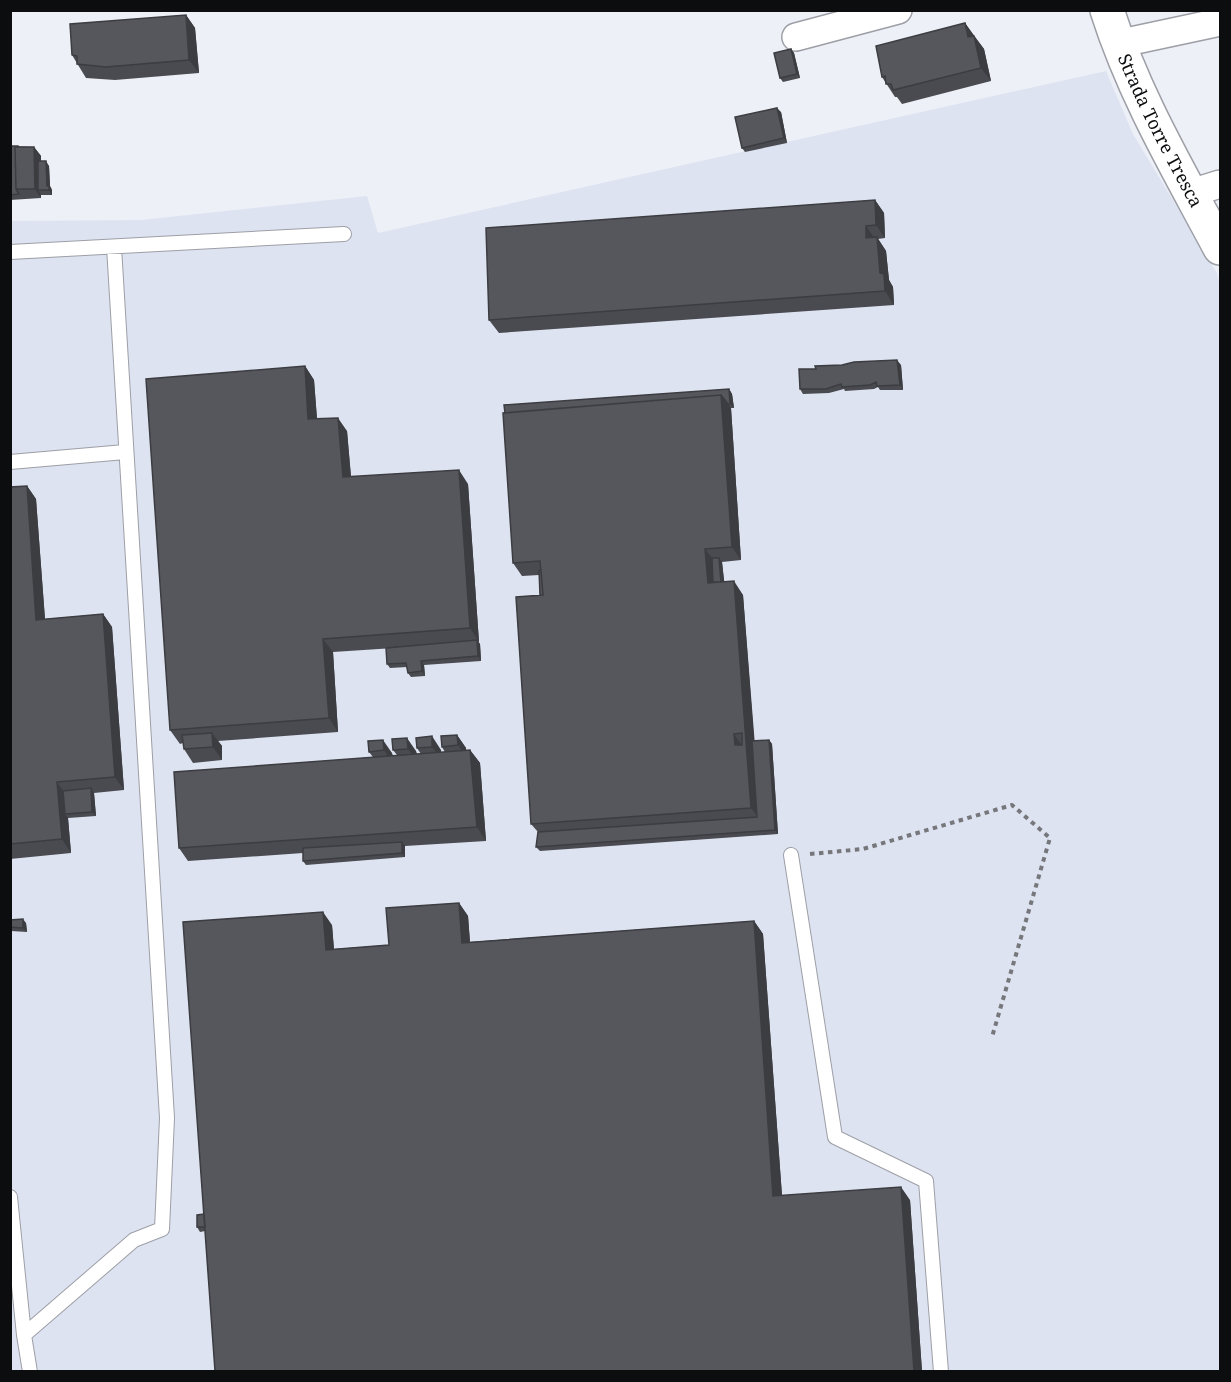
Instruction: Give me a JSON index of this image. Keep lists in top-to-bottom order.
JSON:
{
  "streets": {
    "street": ["Strada Torre Tresca"]
  }
}
